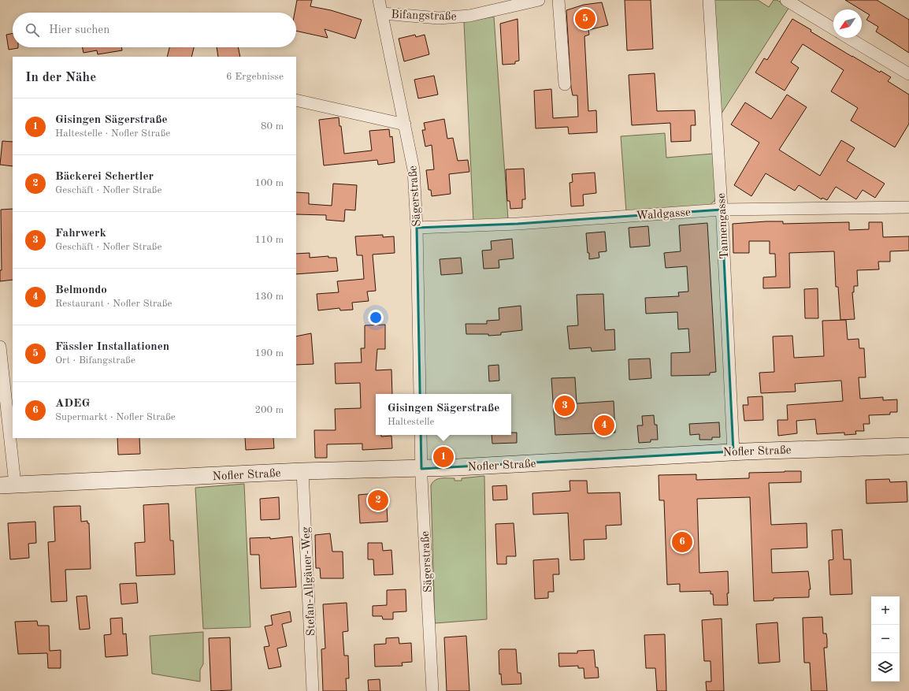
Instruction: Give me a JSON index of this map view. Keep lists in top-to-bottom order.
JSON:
{
  "streets": {
    "main road": ["Nofler Straße"],
    "street": [
      "Bifangstraße",
      "Sägerstraße",
      "Waldgasse",
      "Tannengasse",
      "Stefan-Allgäuer-Weg"
    ]
  },
  "crossings": [
    ["Bifangstraße", "Sägerstraße"],
    ["Sägerstraße", "Waldgasse"],
    ["Sägerstraße", "Nofler Straße"],
    ["Waldgasse", "Tannengasse"],
    ["Tannengasse", "Nofler Straße"],
    ["Nofler Straße", "Stefan-Allgäuer-Weg"]
  ],
  "north": "bottom left",
  "page": {
    "pins": [
      "5",
      "3",
      "4",
      "1",
      "2",
      "6"
    ],
    "search": "Hier suchen",
    "heading": ["In der Nähe", "6 Ergebnisse"],
    "list": [
      {
        "mark": "1",
        "name": "Gisingen Sägerstraße",
        "note": "Haltestelle · Nofler Straße",
        "value": "80 m"
      },
      {
        "mark": "2",
        "name": "Bäckerei Schertler",
        "note": "Geschäft · Nofler Straße",
        "value": "100 m"
      },
      {
        "mark": "3",
        "name": "Fahrwerk",
        "note": "Geschäft · Nofler Straße",
        "value": "110 m"
      },
      {
        "mark": "4",
        "name": "Belmondo",
        "note": "Restaurant · Nofler Straße",
        "value": "130 m"
      },
      {
        "mark": "5",
        "name": "Fässler Installationen",
        "note": "Ort · Bifangstraße",
        "value": "190 m"
      },
      {
        "mark": "6",
        "name": "ADEG",
        "note": "Supermarkt · Nofler Straße",
        "value": "200 m"
      }
    ],
    "popup": ["Gisingen Sägerstraße", "Haltestelle"],
    "map_buttons": ["+", "−"]
  }
}
